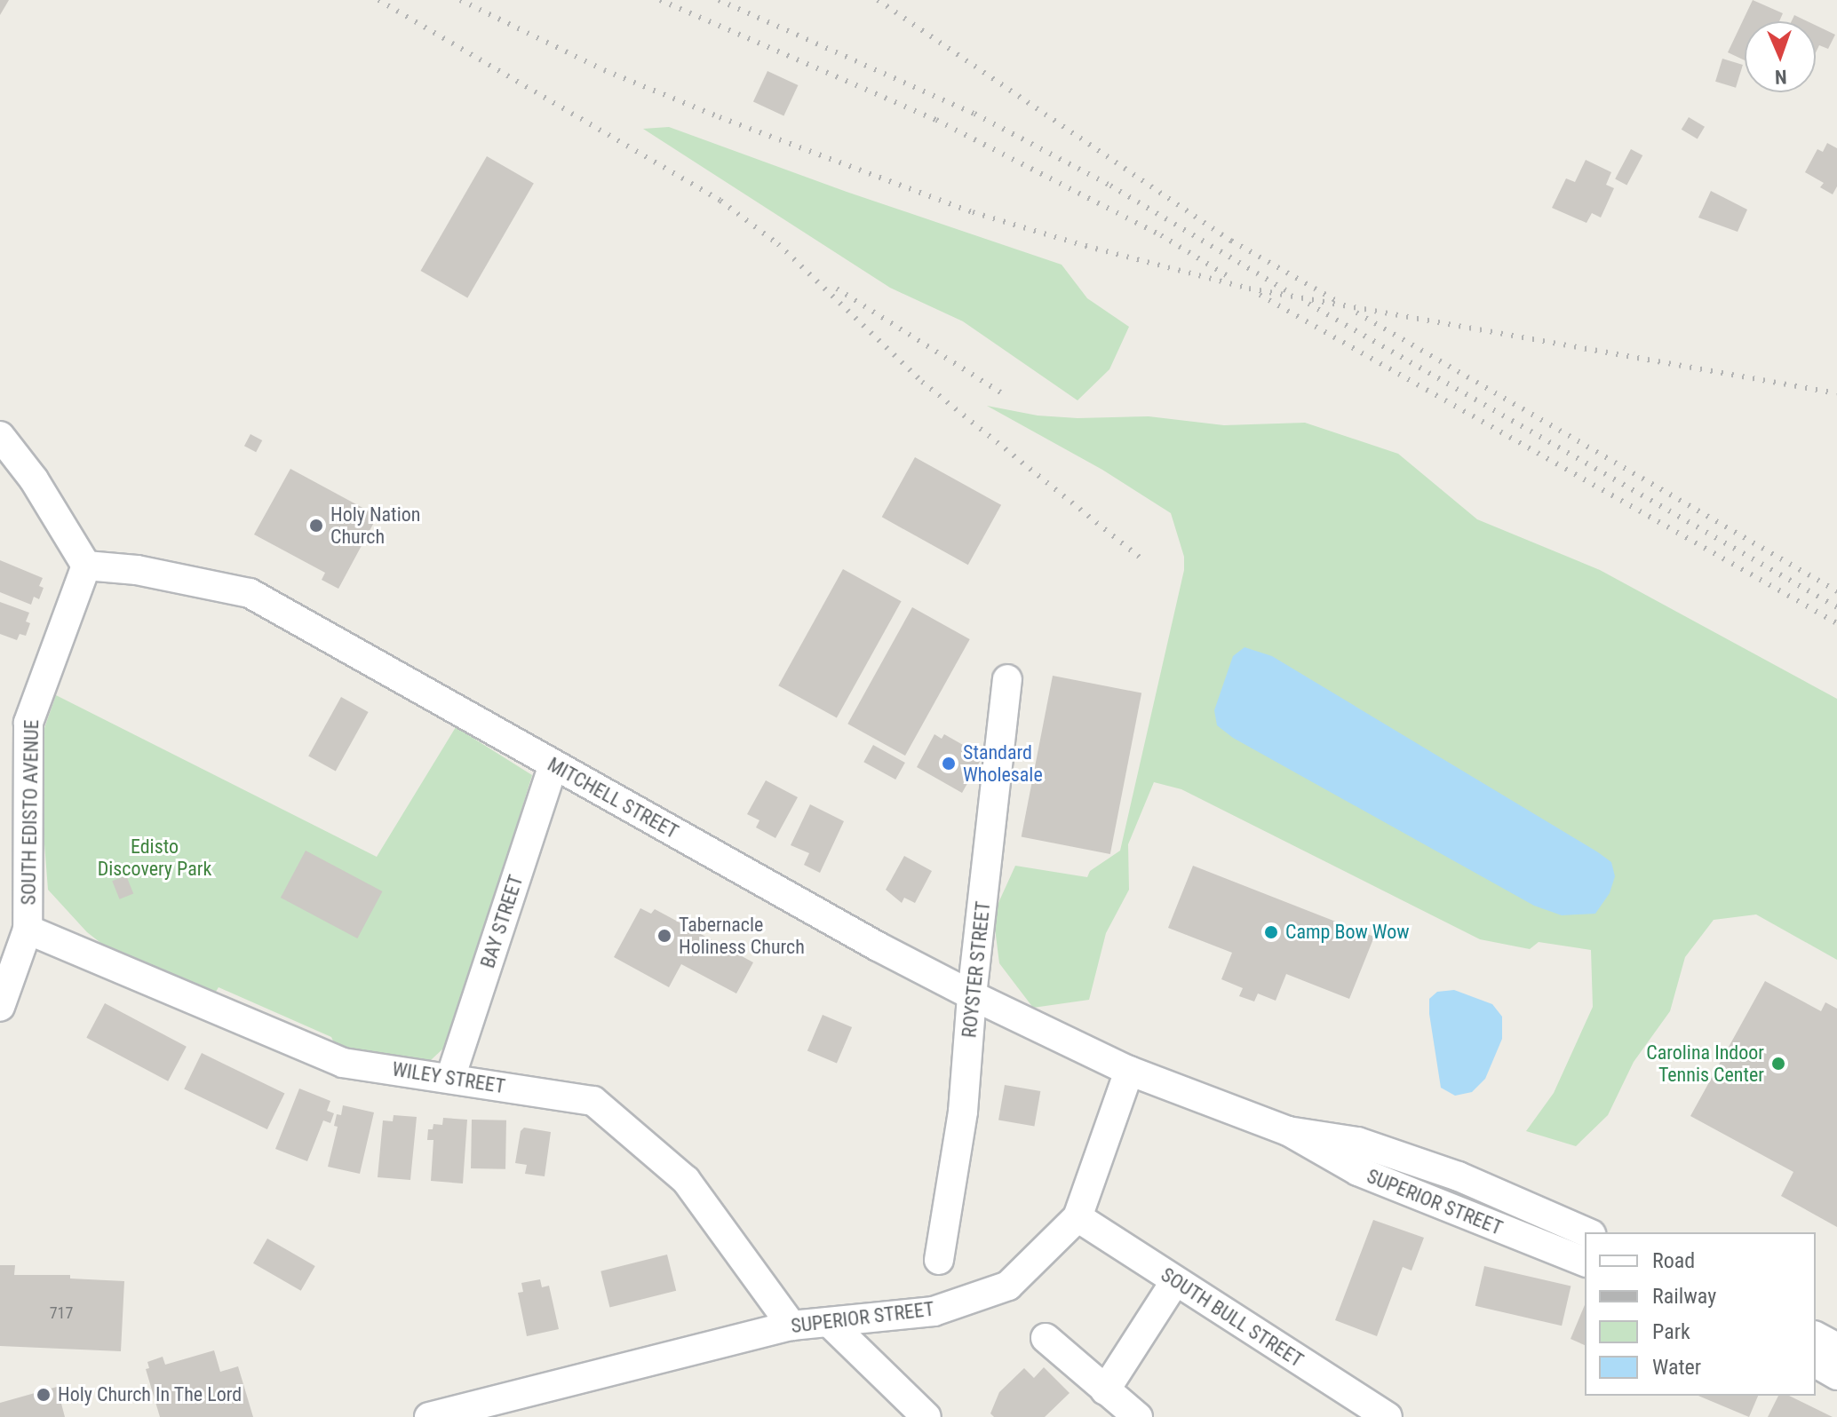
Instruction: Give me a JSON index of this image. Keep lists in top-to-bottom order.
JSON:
{
  "streets": {
    "street": [
      "MITCHELL STREET",
      "SOUTH EDISTO AVENUE",
      "BAY STREET",
      "ROYSTER STREET",
      "WILEY STREET",
      "SUPERIOR STREET",
      "SOUTH BULL STREET"
    ]
  },
  "crossings": [
    ["MITCHELL STREET", "SOUTH EDISTO AVENUE"],
    ["MITCHELL STREET", "BAY STREET"],
    ["MITCHELL STREET", "ROYSTER STREET"],
    ["MITCHELL STREET", "SUPERIOR STREET"],
    ["SOUTH EDISTO AVENUE", "WILEY STREET"],
    ["BAY STREET", "WILEY STREET"],
    ["WILEY STREET", "SUPERIOR STREET"],
    ["SUPERIOR STREET", "SOUTH BULL STREET"]
  ],
  "parks": ["Edisto Discovery Park"],
  "places": [
    "Holy Nation Church",
    "Standard Wholesale",
    "Camp Bow Wow",
    "Tabernacle Holiness Church",
    "Carolina Indoor Tennis Center",
    "Holy Church In The Lord"
  ],
  "house_numbers": ["717"],
  "legend": [
    "Road",
    "Railway",
    "Park",
    "Water"
  ],
  "north": "bottom"
}
